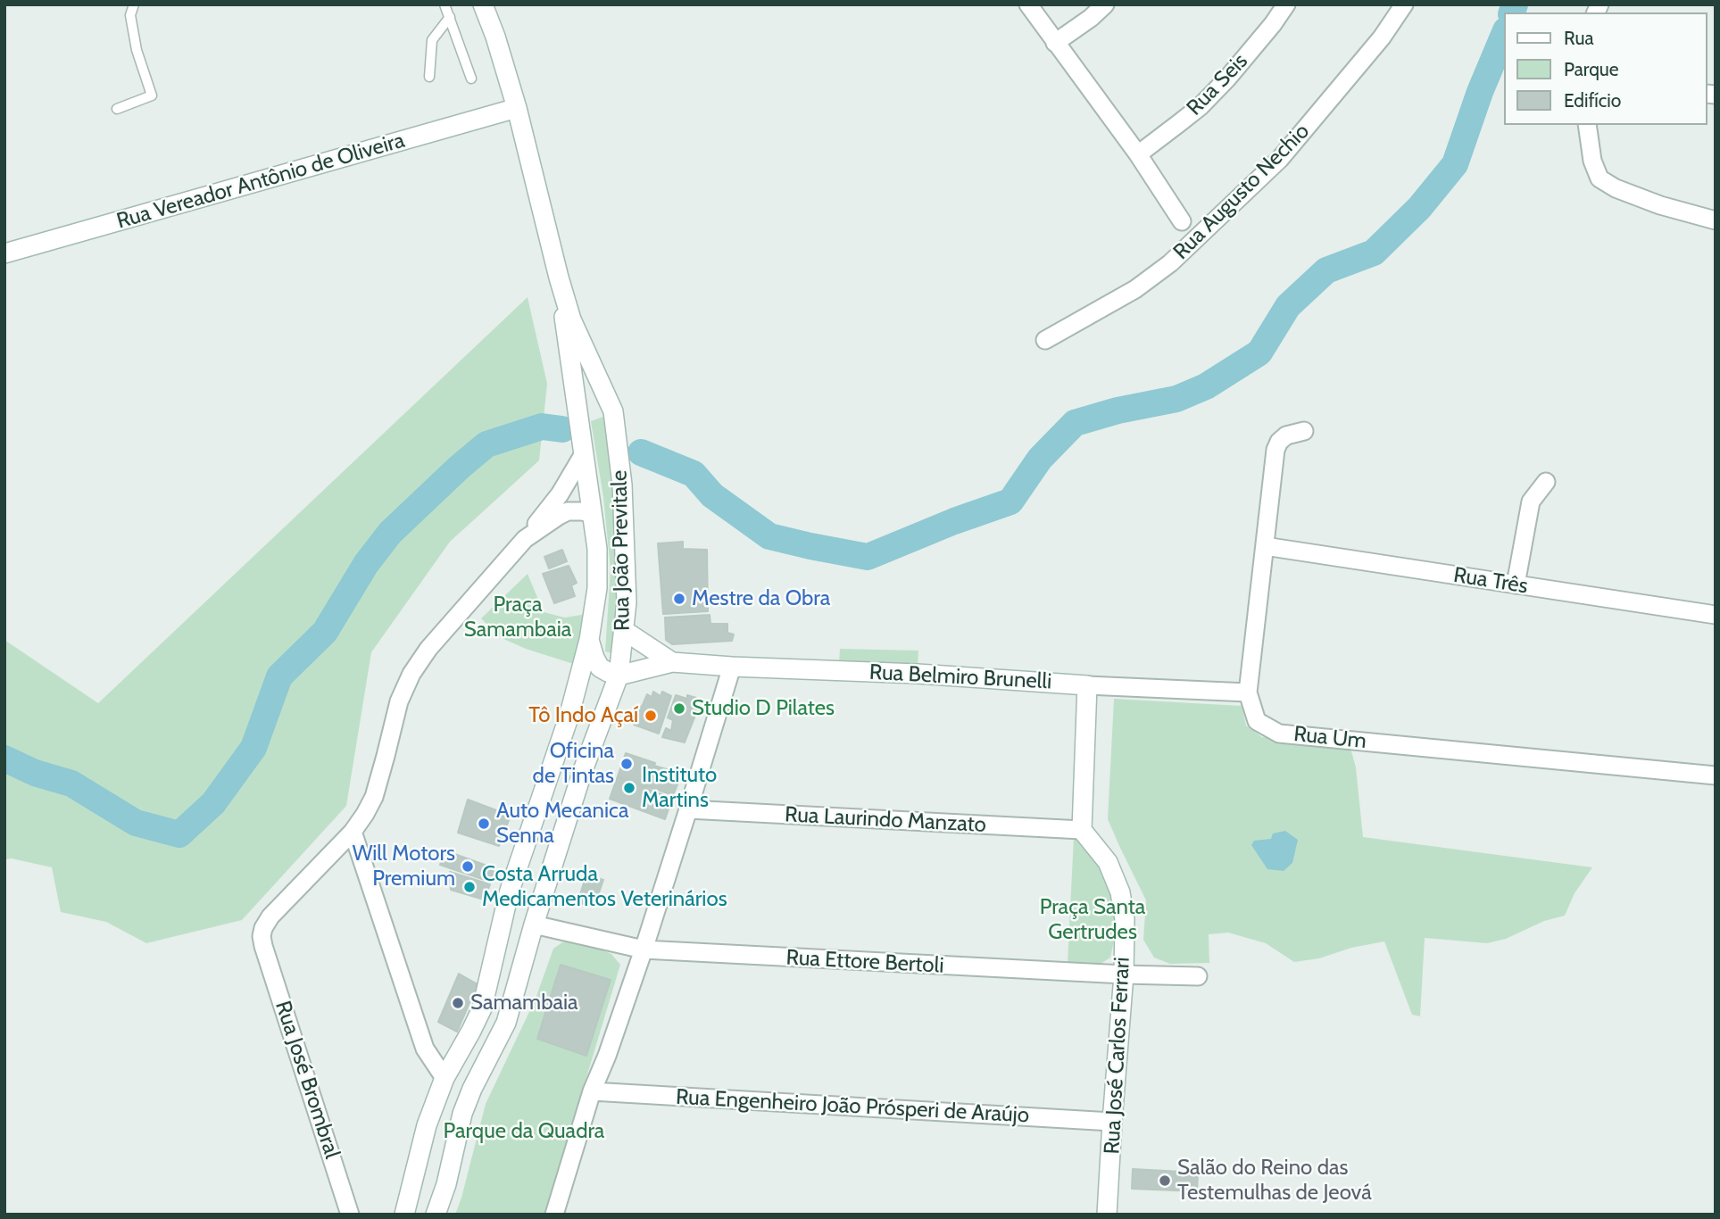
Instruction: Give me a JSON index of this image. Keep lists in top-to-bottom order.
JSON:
{
  "streets": {
    "main road": [
      "Rua Vereador Antônio de Oliveira",
      "Rua João Previtale",
      "Rua Belmiro Brunelli",
      "Rua José Carlos Ferrari"
    ],
    "street": [
      "Rua Seis",
      "Rua Augusto Nechio",
      "Rua Três",
      "Rua Um",
      "Rua Laurindo Manzato",
      "Rua Ettore Bertoli",
      "Rua José Brombral",
      "Rua Engenheiro João Prósperi de Araújo"
    ]
  },
  "crossings": [
    ["Rua Vereador Antônio de Oliveira", "Rua João Previtale"],
    ["Rua João Previtale", "Rua Belmiro Brunelli"],
    ["Rua João Previtale", "Rua Ettore Bertoli"],
    ["Rua Três", "Rua Um"],
    ["Rua Belmiro Brunelli", "Rua Um"],
    ["Rua Laurindo Manzato", "Rua José Carlos Ferrari"],
    ["Rua Ettore Bertoli", "Rua José Carlos Ferrari"],
    ["Rua José Carlos Ferrari", "Rua Engenheiro João Prósperi de Araújo"]
  ],
  "parks": ["Praça Samambaia", "Praça Santa Gertrudes", "Parque da Quadra"],
  "places": [
    "Mestre da Obra",
    "Studio D Pilates",
    "Tô Indo Açaí",
    "Oficina de Tintas",
    "Instituto Martins",
    "Auto Mecanica Senna",
    "Will Motors Premium",
    "Costa Arruda Medicamentos Veterinários",
    "Samambaia",
    "Salão do Reino das Testemulhas de Jeová"
  ],
  "legend": ["Rua", "Parque", "Edifício"]
}
